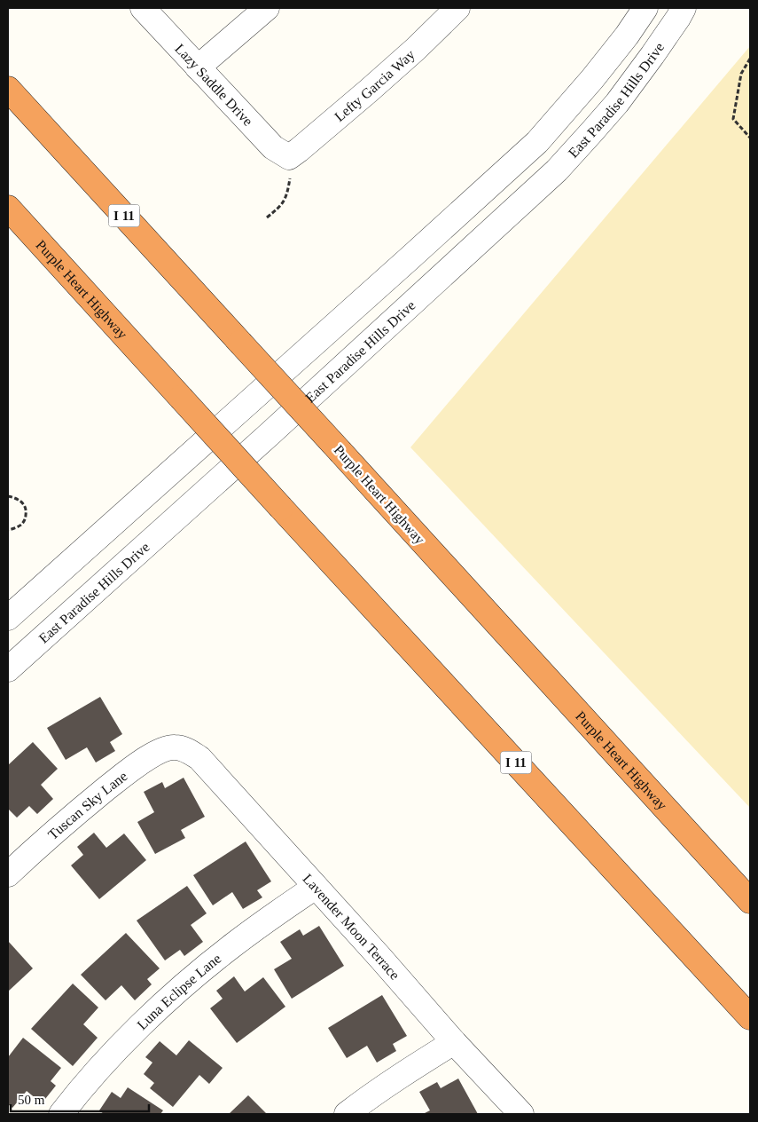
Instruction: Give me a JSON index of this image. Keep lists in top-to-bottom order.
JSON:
{
  "streets": {
    "highway": ["I 11", "Purple Heart Highway"],
    "street": [
      "Lazy Saddle Drive",
      "Lefty Garcia Way",
      "East Paradise Hills Drive",
      "Tuscan Sky Lane",
      "Lavender Moon Terrace",
      "Luna Eclipse Lane"
    ]
  },
  "crossings": [
    ["Lazy Saddle Drive", "Lefty Garcia Way"],
    ["Tuscan Sky Lane", "Lavender Moon Terrace"],
    ["Lavender Moon Terrace", "Luna Eclipse Lane"]
  ],
  "scale_bar": "50 m"
}
